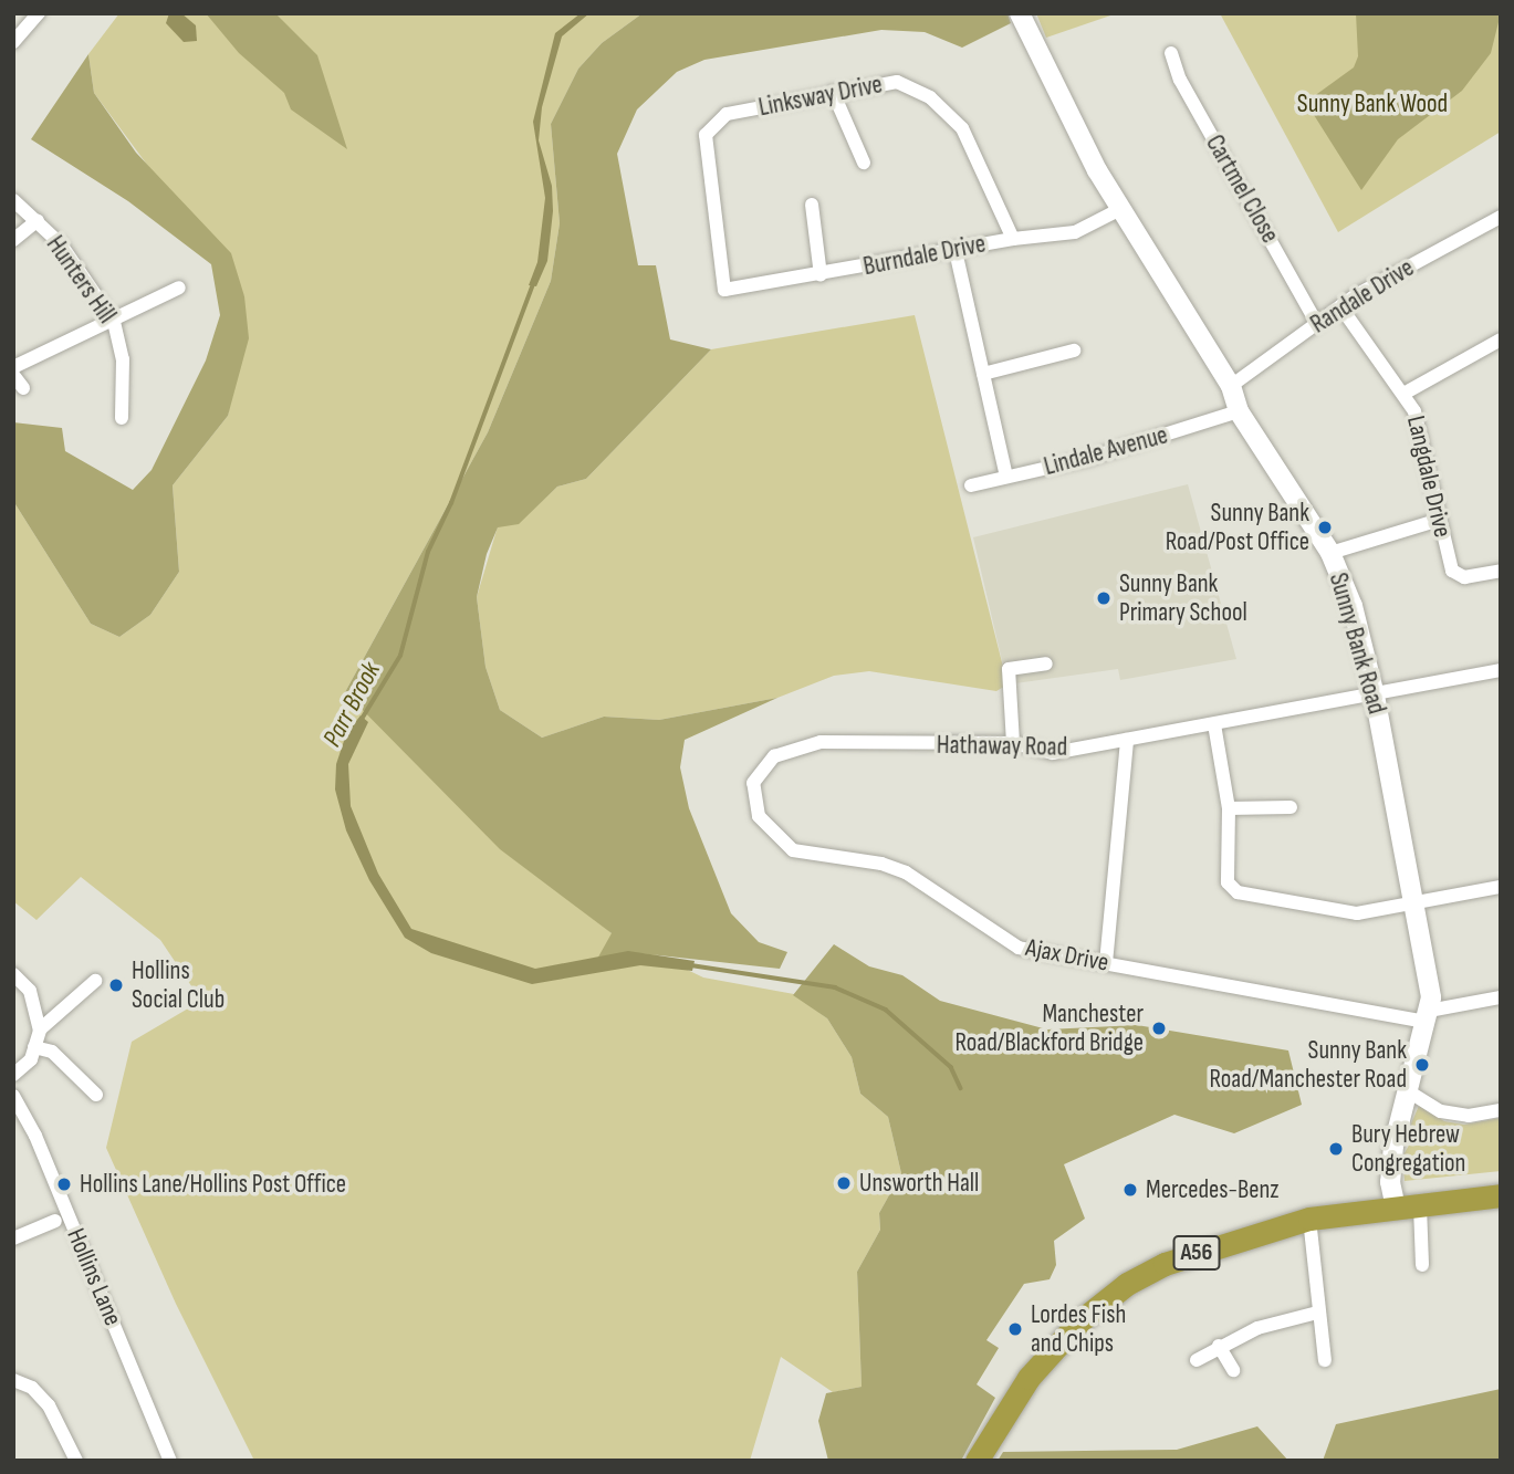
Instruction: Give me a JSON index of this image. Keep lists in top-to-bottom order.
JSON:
{
  "streets": {
    "highway": ["A56"],
    "street": [
      "Linksway Drive",
      "Cartmel Close",
      "Burndale Drive",
      "Hunters Hill",
      "Randale Drive",
      "Lindale Avenue",
      "Langdale Drive",
      "Sunny Bank Road",
      "Hathaway Road",
      "Ajax Drive",
      "Hollins Lane"
    ]
  },
  "crossings": [
    ["Linksway Drive", "Burndale Drive"],
    ["Cartmel Close", "Randale Drive"],
    ["Burndale Drive", "Sunny Bank Road"],
    ["Randale Drive", "Langdale Drive"],
    ["Randale Drive", "Sunny Bank Road"],
    ["Lindale Avenue", "Sunny Bank Road"],
    ["Sunny Bank Road", "Hathaway Road"],
    ["Sunny Bank Road", "Ajax Drive"],
    ["Sunny Bank Road", "A56"],
    ["Hathaway Road", "Ajax Drive"]
  ],
  "water": ["Parr Brook"],
  "parks": ["Sunny Bank Wood"],
  "places": [
    "Sunny Bank Road/Post Office",
    "Sunny Bank Primary School",
    "Hollins Social Club",
    "Manchester Road/Blackford Bridge",
    "Sunny Bank Road/Manchester Road",
    "Bury Hebrew Congregation",
    "Unsworth Hall",
    "Hollins Lane/Hollins Post Office",
    "Mercedes-Benz",
    "Lordes Fish and Chips"
  ]
}
